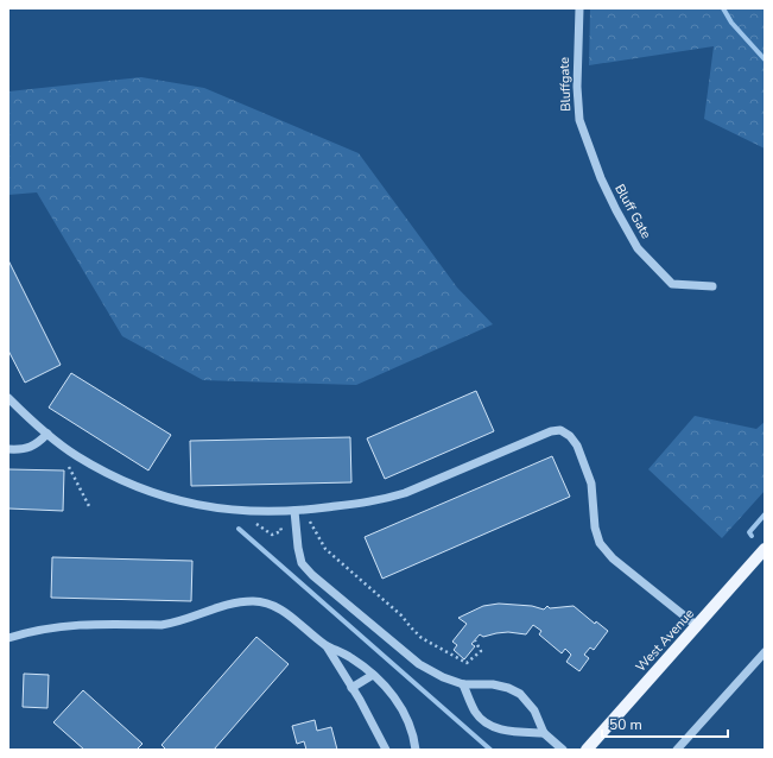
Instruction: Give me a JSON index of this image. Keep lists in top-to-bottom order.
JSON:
{
  "streets": {
    "main road": ["West Avenue"],
    "street": ["Bluffgate", "Bluff Gate"]
  },
  "crossings": [
    ["Bluffgate", "Bluff Gate"]
  ],
  "scale_bar": "50 m"
}
